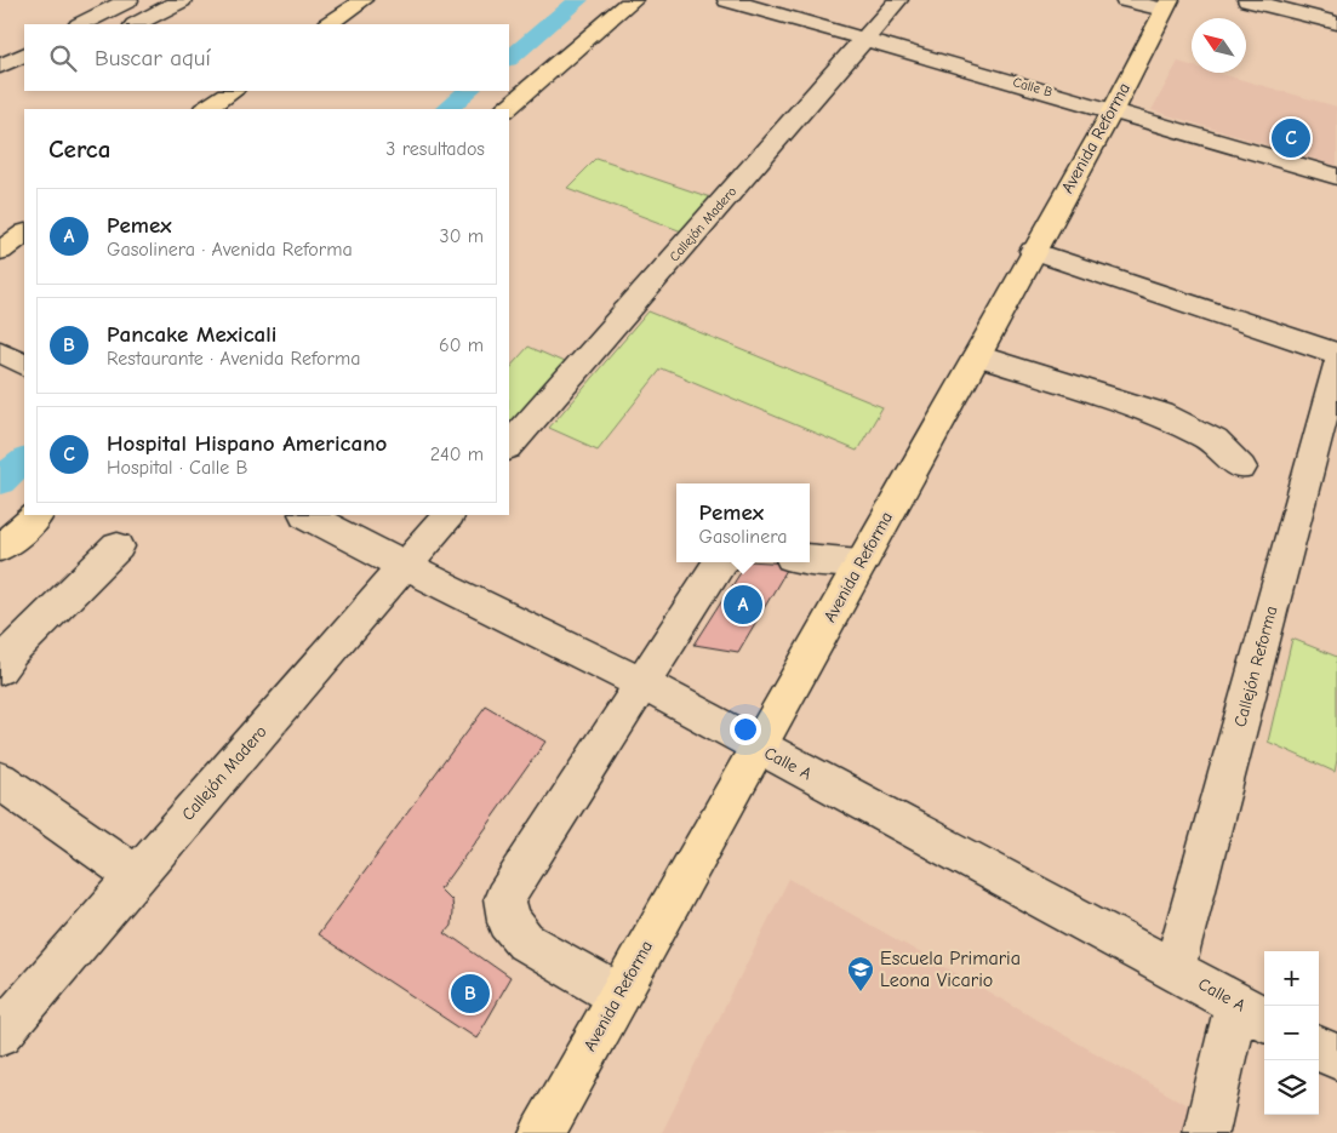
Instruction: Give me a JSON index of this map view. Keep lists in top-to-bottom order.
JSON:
{
  "streets": {
    "main road": ["Avenida Reforma"],
    "street": [
      "Calle B",
      "Callejón Madero",
      "Callejón Reforma",
      "Calle A"
    ]
  },
  "crossings": [
    ["Calle B", "Avenida Reforma"],
    ["Calle B", "Callejón Madero"],
    ["Avenida Reforma", "Calle A"],
    ["Callejón Madero", "Calle A"],
    ["Callejón Reforma", "Calle A"]
  ],
  "places": {
    "school or university": ["Escuela Primaria Leona Vicario"]
  },
  "north": "top left",
  "page": {
    "search": "Buscar aquí",
    "heading": ["Cerca", "3 resultados"],
    "pins": ["C", "A", "B"],
    "list": [
      {
        "mark": "A",
        "name": "Pemex",
        "note": "Gasolinera · Avenida Reforma",
        "value": "30 m"
      },
      {
        "mark": "B",
        "name": "Pancake Mexicali",
        "note": "Restaurante · Avenida Reforma",
        "value": "60 m"
      },
      {
        "mark": "C",
        "name": "Hospital Hispano Americano",
        "note": "Hospital · Calle B",
        "value": "240 m"
      }
    ],
    "popup": ["Pemex", "Gasolinera"],
    "map_buttons": ["+", "−"]
  }
}
